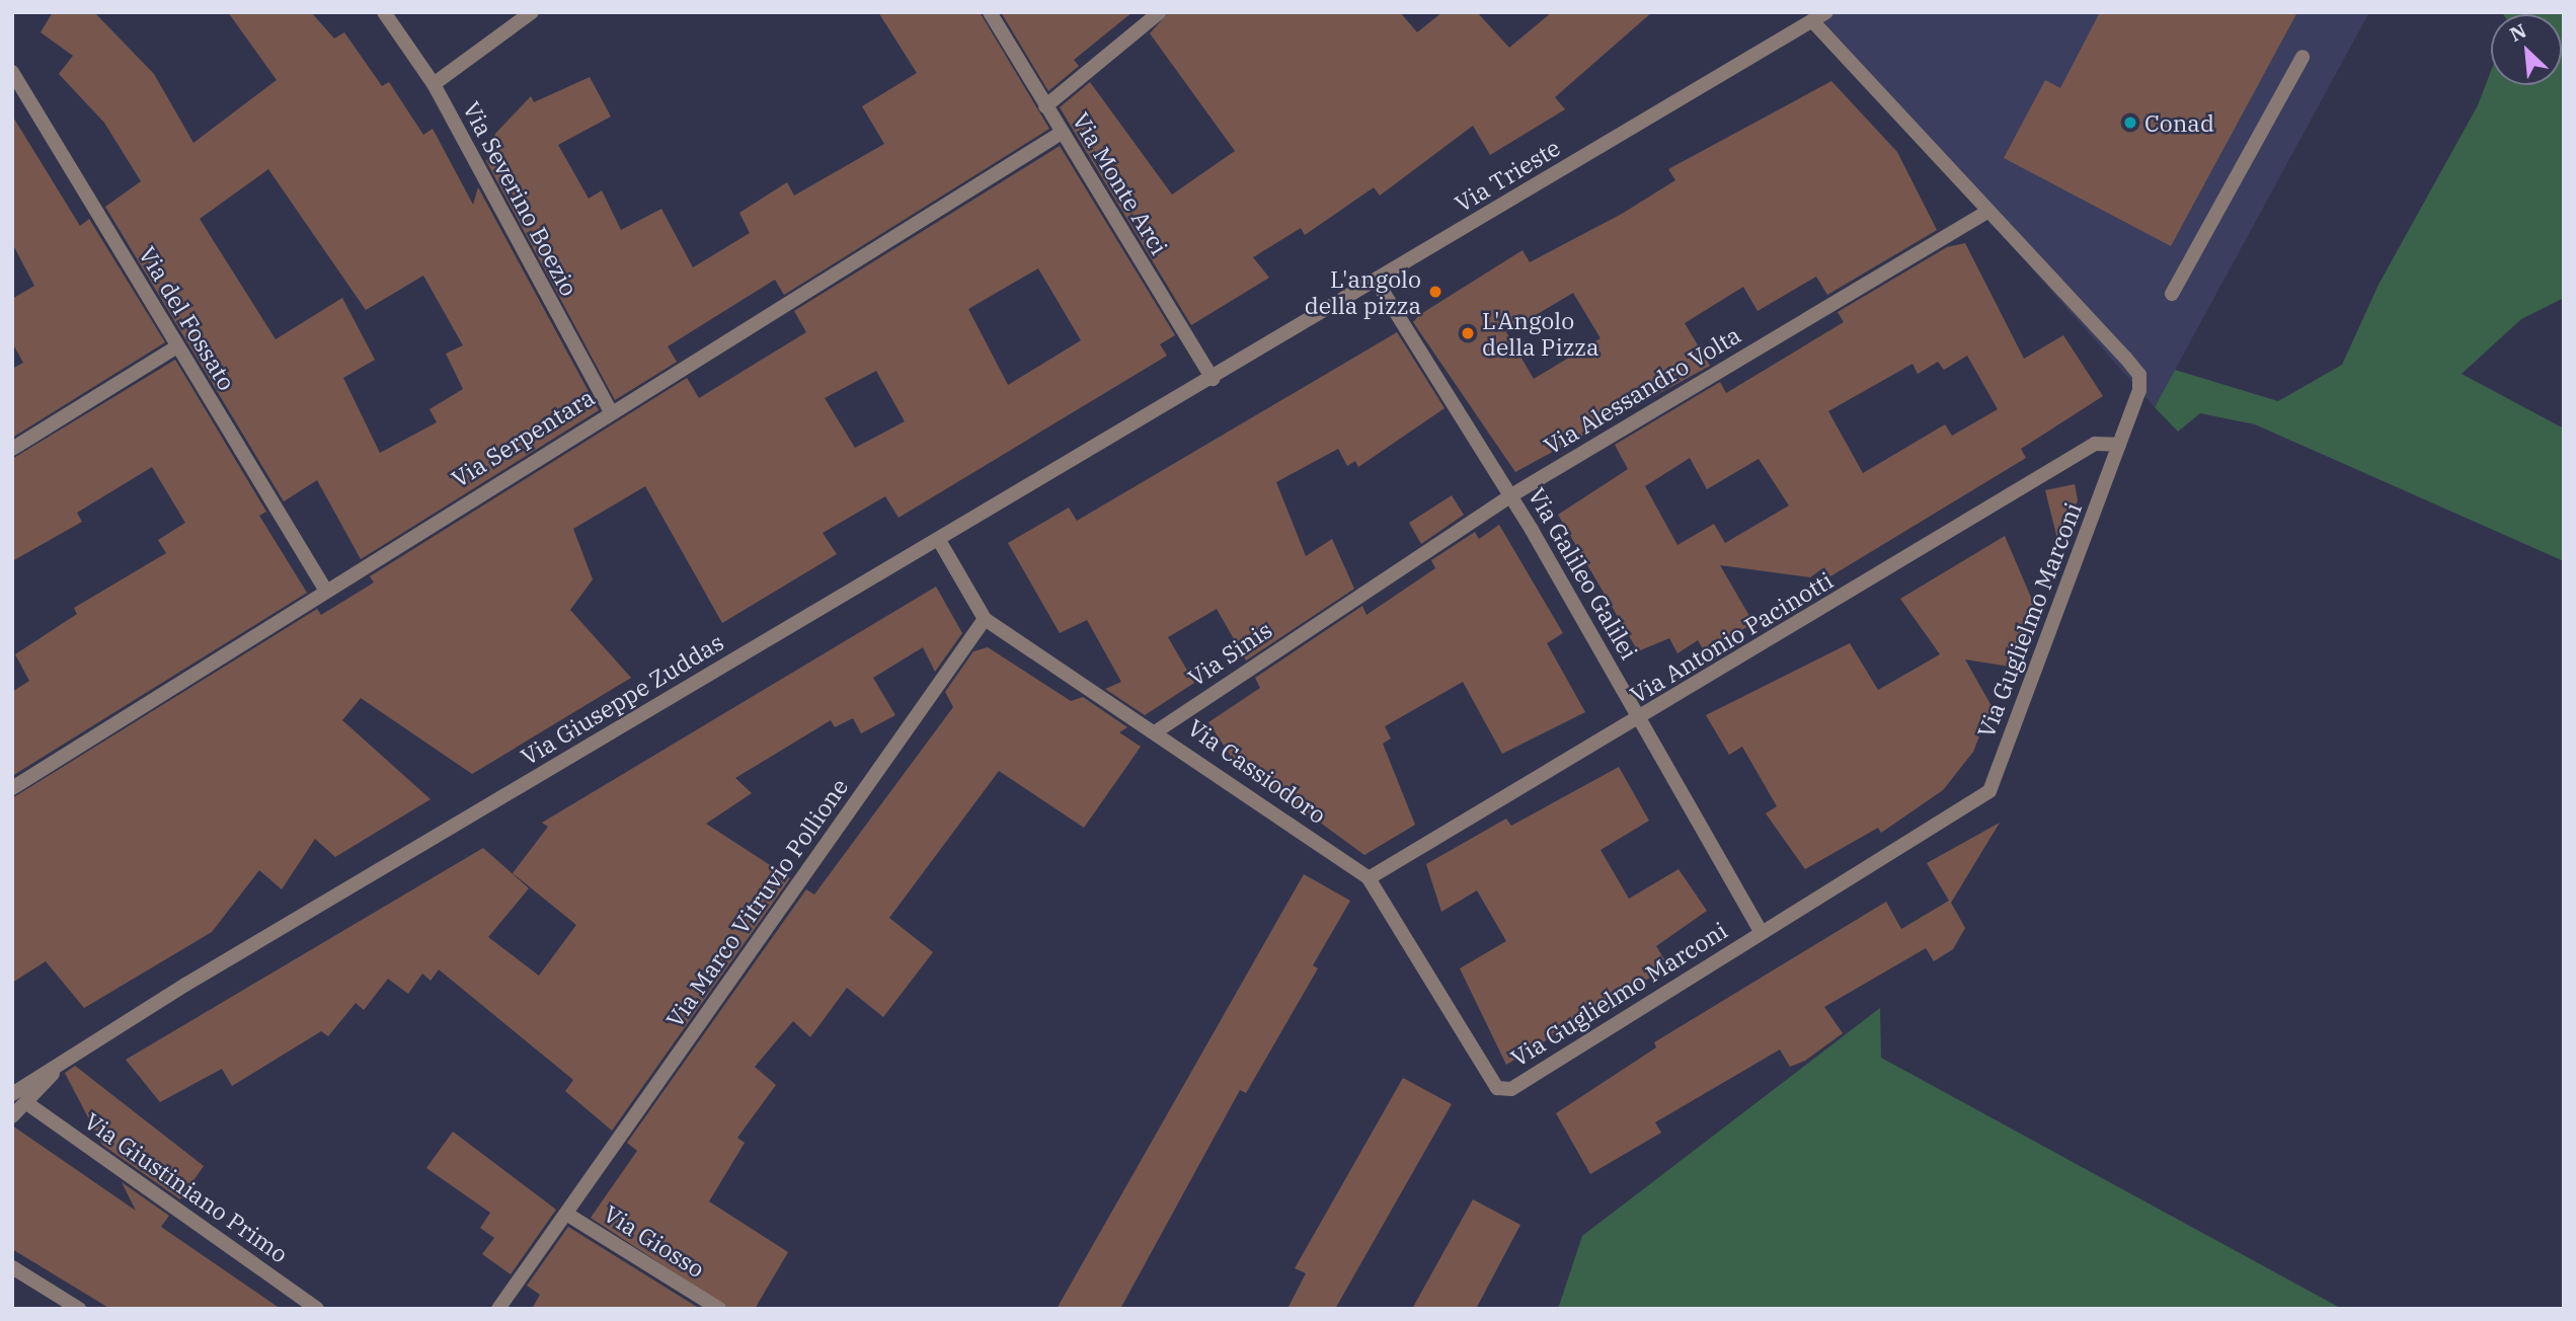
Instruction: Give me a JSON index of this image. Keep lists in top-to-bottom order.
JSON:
{
  "streets": {
    "street": [
      "Via Trieste",
      "Via Monte Arci",
      "Via Severino Boezio",
      "Via del Fossato",
      "Via Alessandro Volta",
      "Via Serpentara",
      "Via Galileo Galilei",
      "Via Guglielmo Marconi",
      "Via Antonio Pacinotti",
      "Via Sinis",
      "Via Giuseppe Zuddas",
      "Via Cassiodoro",
      "Via Marco Vitruvio Pollione",
      "Via Giustiniano Primo",
      "Via Giosso"
    ]
  },
  "crossings": [
    ["Via Trieste", "Via Monte Arci"],
    ["Via Trieste", "Via Galileo Galilei"],
    ["Via Trieste", "Via Guglielmo Marconi"],
    ["Via Trieste", "Via Giuseppe Zuddas"],
    ["Via Monte Arci", "Via Serpentara"],
    ["Via Monte Arci", "Via Giuseppe Zuddas"],
    ["Via Severino Boezio", "Via Serpentara"],
    ["Via del Fossato", "Via Serpentara"],
    ["Via Alessandro Volta", "Via Galileo Galilei"],
    ["Via Alessandro Volta", "Via Guglielmo Marconi"],
    ["Via Alessandro Volta", "Via Sinis"],
    ["Via Galileo Galilei", "Via Guglielmo Marconi"],
    ["Via Galileo Galilei", "Via Antonio Pacinotti"],
    ["Via Guglielmo Marconi", "Via Antonio Pacinotti"],
    ["Via Guglielmo Marconi", "Via Cassiodoro"],
    ["Via Antonio Pacinotti", "Via Cassiodoro"],
    ["Via Sinis", "Via Cassiodoro"],
    ["Via Giuseppe Zuddas", "Via Cassiodoro"],
    ["Via Giuseppe Zuddas", "Via Giustiniano Primo"],
    ["Via Cassiodoro", "Via Marco Vitruvio Pollione"],
    ["Via Marco Vitruvio Pollione", "Via Giosso"]
  ],
  "places": ["Conad", "L'angolo della pizza", "L'Angolo della Pizza"],
  "north": "top left"
}
